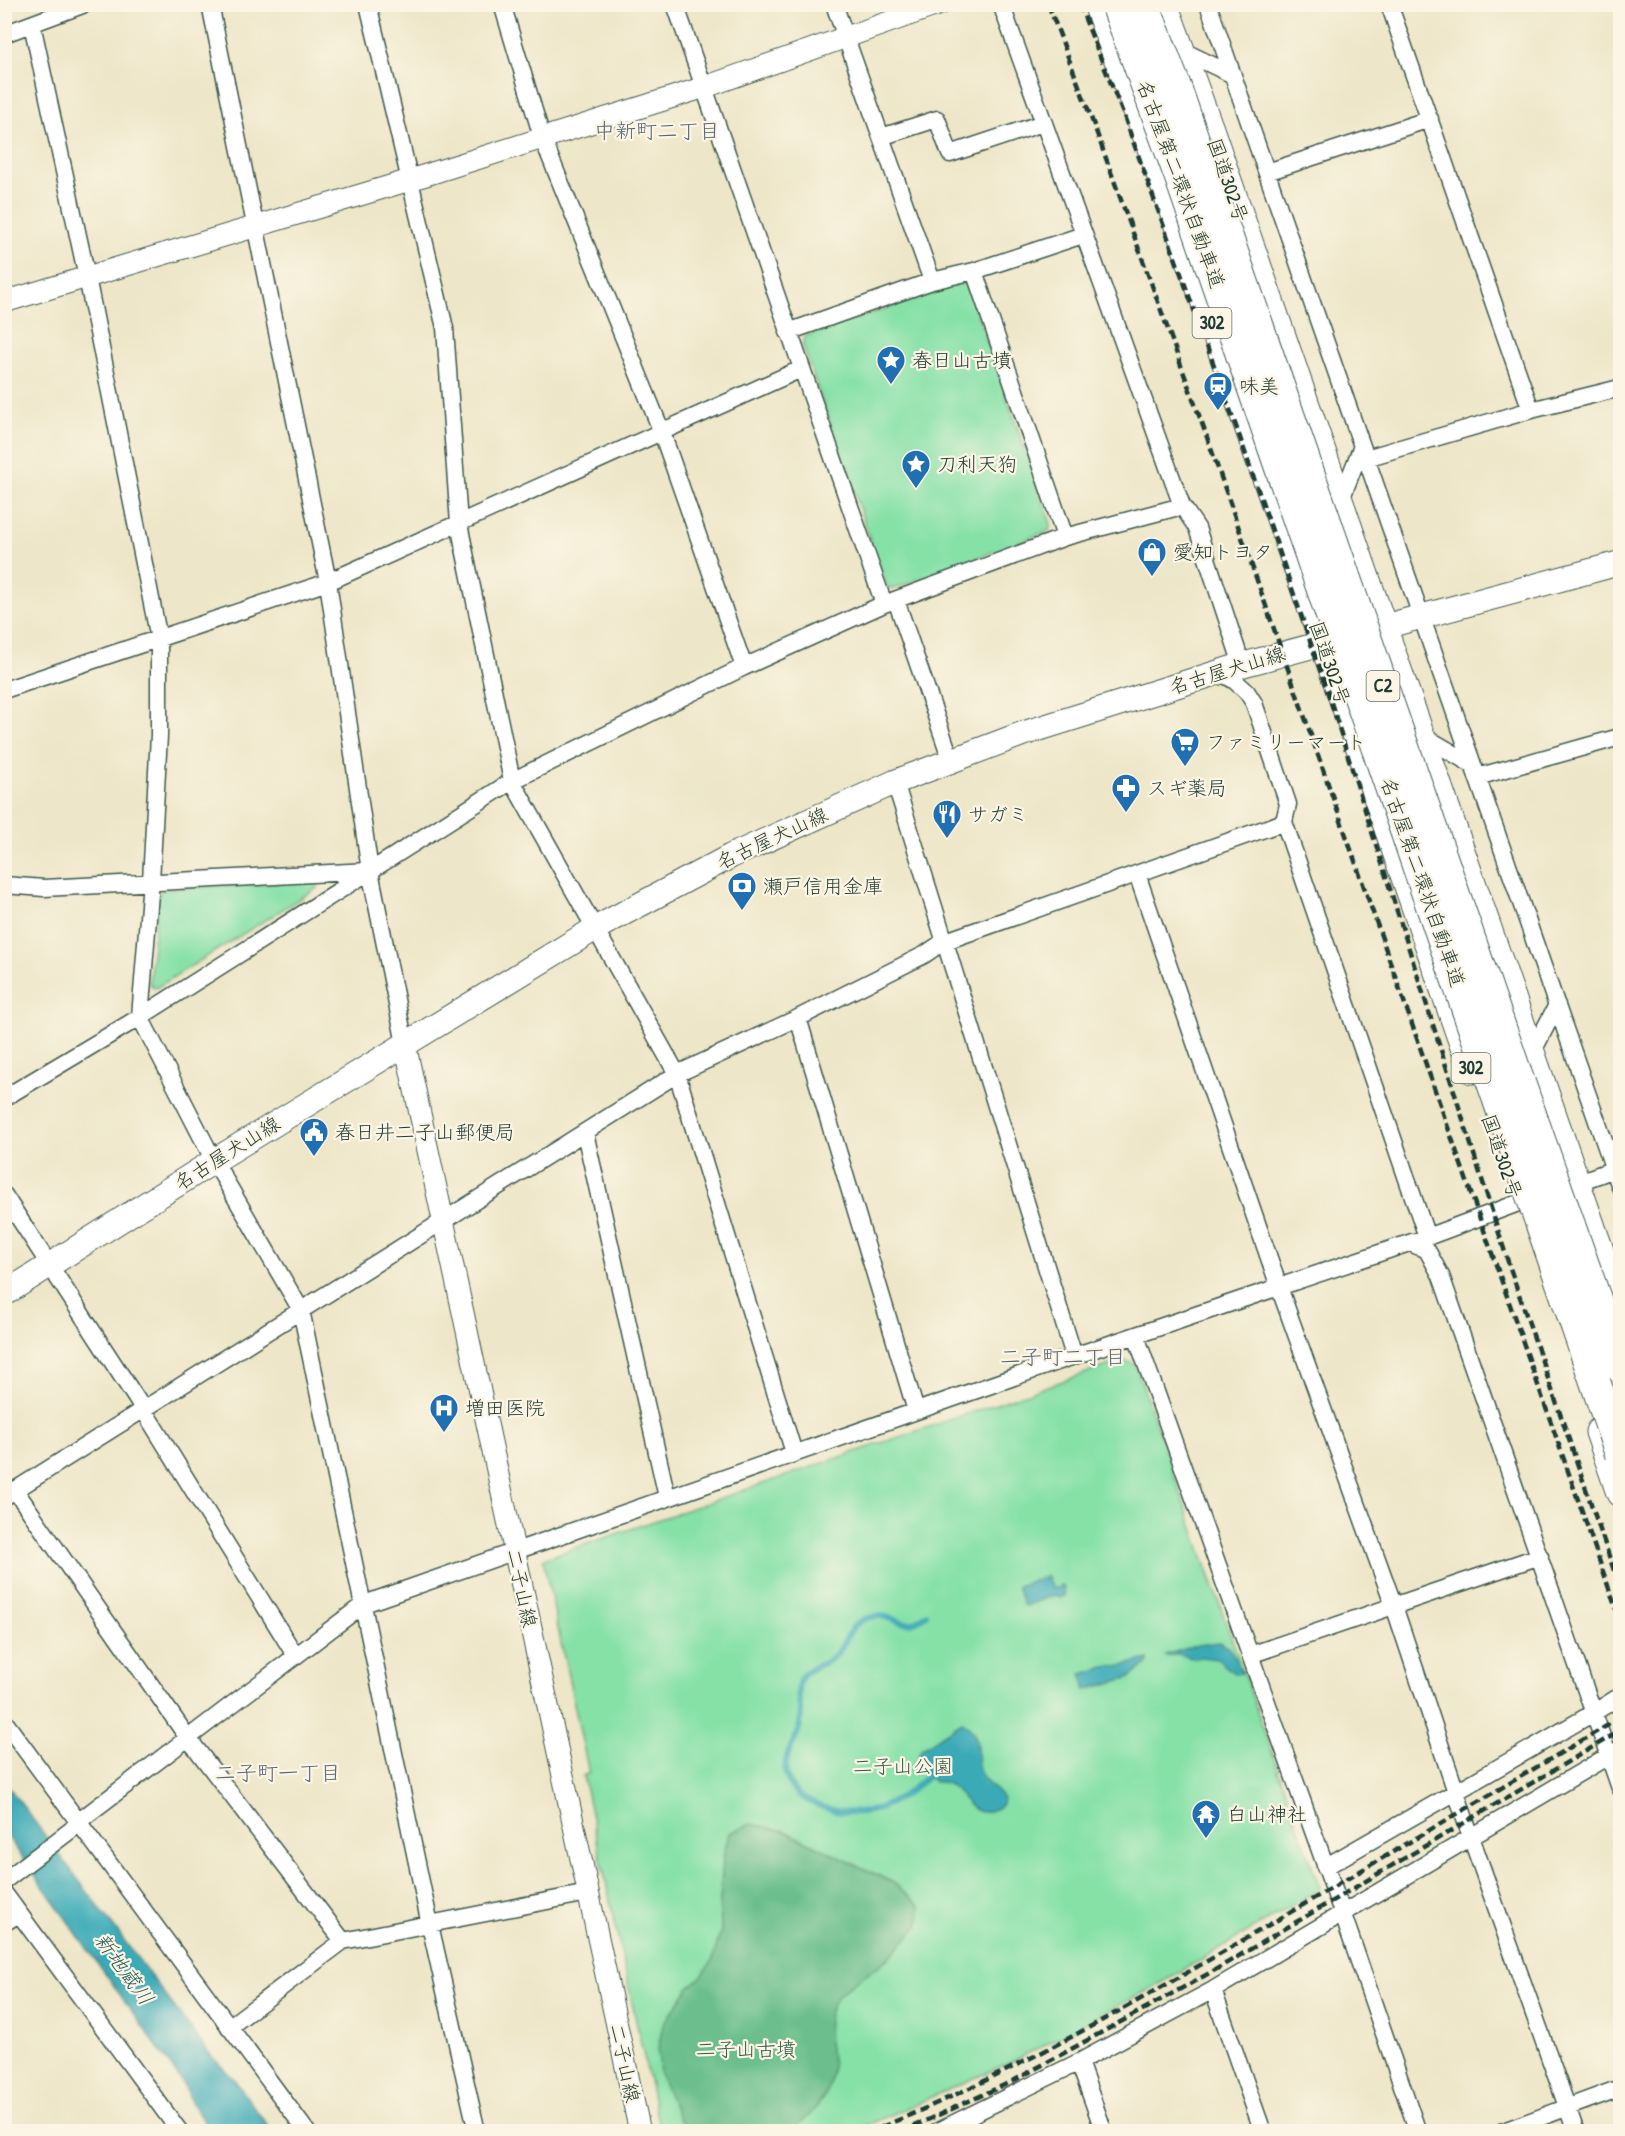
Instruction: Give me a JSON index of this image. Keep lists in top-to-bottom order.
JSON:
{
  "streets": {
    "highway": [
      "国道302号",
      "名古屋第二環状自動車道",
      "302",
      "C2"
    ],
    "main road": ["名古屋犬山線"],
    "street": ["二子山線"]
  },
  "crossings": [
    ["国道302号", "名古屋犬山線"],
    ["名古屋犬山線", "二子山線"]
  ],
  "districts": ["中新町二丁目", "二子町二丁目", "二子町一丁目"],
  "water": ["新地蔵川"],
  "parks": ["二子山公園", "二子山古墳"],
  "places": {
    "place": ["春日山古墳", "刀利天狗"],
    "station": ["味美"],
    "shop": ["愛知トヨタ"],
    "supermarket": ["ファミリーマート"],
    "pharmacy": ["スギ薬局"],
    "restaurant": ["サガミ"],
    "bank": ["瀬戸信用金庫"],
    "public building": ["春日井二子山郵便局"],
    "hospital": ["増田医院"],
    "temple": ["白山神社"]
  }
}
